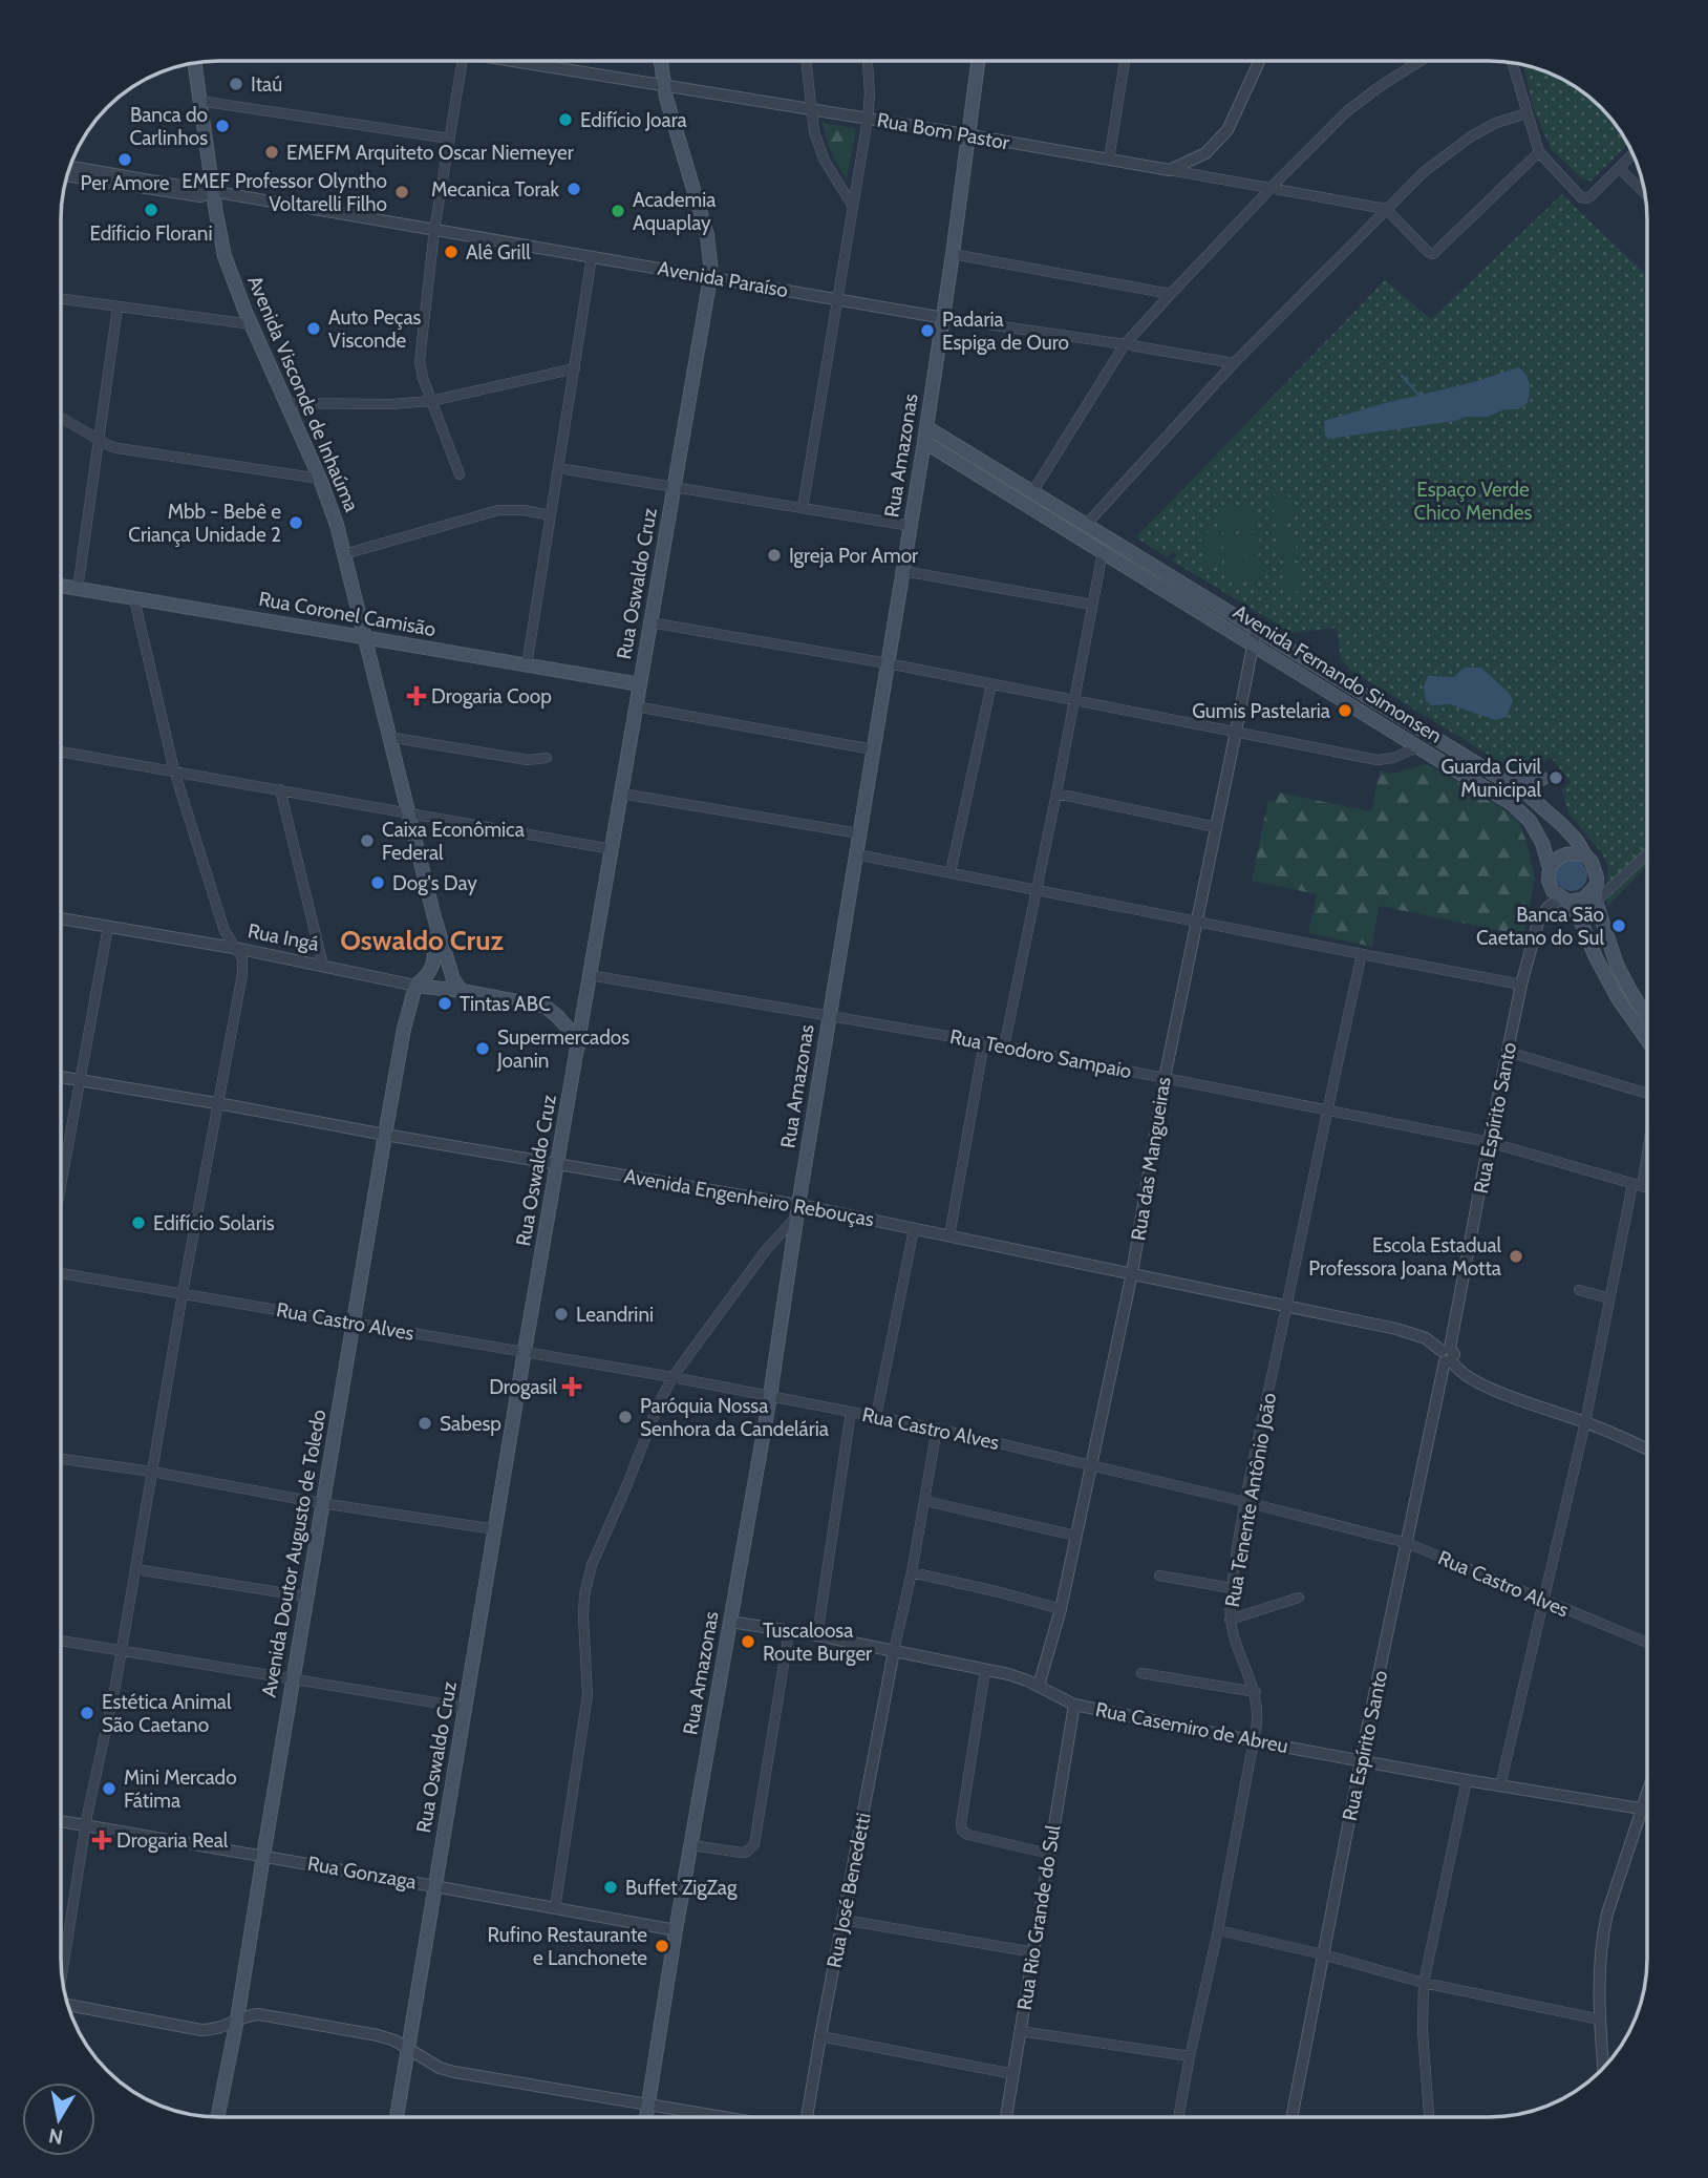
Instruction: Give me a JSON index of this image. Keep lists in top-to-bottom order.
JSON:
{
  "streets": {
    "main road": [
      "Avenida Visconde de Inhaúma",
      "Rua Amazonas",
      "Rua Oswaldo Cruz",
      "Rua Coronel Camisão",
      "Avenida Fernando Simonsen",
      "Rua Ingá",
      "Avenida Doutor Augusto de Toledo"
    ],
    "street": [
      "Rua Bom Pastor",
      "Avenida Paraíso",
      "Rua Teodoro Sampaio",
      "Rua Espírito Santo",
      "Rua das Mangueiras",
      "Avenida Engenheiro Rebouças",
      "Rua Castro Alves",
      "Rua Tenente Antônio João",
      "Rua Casemiro de Abreu",
      "Rua Gonzaga",
      "Rua José Benedetti",
      "Rua Rio Grande do Sul"
    ]
  },
  "crossings": [
    ["Rua Bom Pastor", "Rua Amazonas"],
    ["Rua Bom Pastor", "Rua Oswaldo Cruz"],
    ["Avenida Paraíso", "Avenida Visconde de Inhaúma"],
    ["Avenida Paraíso", "Rua Amazonas"],
    ["Avenida Paraíso", "Rua Oswaldo Cruz"],
    ["Avenida Visconde de Inhaúma", "Rua Coronel Camisão"],
    ["Avenida Visconde de Inhaúma", "Rua Ingá"],
    ["Avenida Visconde de Inhaúma", "Avenida Doutor Augusto de Toledo"],
    ["Rua Amazonas", "Avenida Fernando Simonsen"],
    ["Rua Amazonas", "Rua Teodoro Sampaio"],
    ["Rua Amazonas", "Avenida Engenheiro Rebouças"],
    ["Rua Amazonas", "Rua Castro Alves"],
    ["Rua Amazonas", "Rua Casemiro de Abreu"],
    ["Rua Amazonas", "Rua Gonzaga"],
    ["Rua Oswaldo Cruz", "Rua Coronel Camisão"],
    ["Rua Oswaldo Cruz", "Rua Ingá"],
    ["Rua Oswaldo Cruz", "Rua Teodoro Sampaio"],
    ["Rua Oswaldo Cruz", "Avenida Engenheiro Rebouças"],
    ["Rua Oswaldo Cruz", "Rua Castro Alves"],
    ["Rua Oswaldo Cruz", "Rua Gonzaga"],
    ["Avenida Fernando Simonsen", "Rua Espírito Santo"],
    ["Avenida Fernando Simonsen", "Rua das Mangueiras"],
    ["Rua Ingá", "Avenida Doutor Augusto de Toledo"],
    ["Rua Teodoro Sampaio", "Rua Espírito Santo"],
    ["Rua Teodoro Sampaio", "Rua das Mangueiras"],
    ["Rua Teodoro Sampaio", "Rua Tenente Antônio João"],
    ["Rua Espírito Santo", "Avenida Engenheiro Rebouças"],
    ["Rua Espírito Santo", "Rua Castro Alves"],
    ["Rua Espírito Santo", "Rua Casemiro de Abreu"],
    ["Rua das Mangueiras", "Avenida Engenheiro Rebouças"],
    ["Rua das Mangueiras", "Rua Castro Alves"],
    ["Rua das Mangueiras", "Rua Casemiro de Abreu"],
    ["Avenida Engenheiro Rebouças", "Rua Tenente Antônio João"],
    ["Avenida Engenheiro Rebouças", "Avenida Doutor Augusto de Toledo"],
    ["Rua Castro Alves", "Rua Tenente Antônio João"],
    ["Rua Castro Alves", "Avenida Doutor Augusto de Toledo"],
    ["Rua Tenente Antônio João", "Rua Casemiro de Abreu"],
    ["Avenida Doutor Augusto de Toledo", "Rua Gonzaga"],
    ["Rua Casemiro de Abreu", "Rua José Benedetti"],
    ["Rua Casemiro de Abreu", "Rua Rio Grande do Sul"]
  ],
  "districts": ["Oswaldo Cruz"],
  "parks": ["Espaço Verde Chico Mendes"],
  "places": {
    "other": [
      "Itaú",
      "Edifício Joara",
      "Banca do Carlinhos",
      "EMEFM Arquiteto Oscar Niemeyer",
      "Per Amore",
      "Mecanica Torak",
      "EMEF Professor Olyntho Voltarelli Filho",
      "Edíficio Florani",
      "Academia Aquaplay",
      "Alê Grill",
      "Auto Peças Visconde",
      "Padaria Espiga de Ouro",
      "Mbb - Bebê e Criança Unidade 2",
      "Igreja Por Amor",
      "Gumis Pastelaria",
      "Guarda Civil Municipal",
      "Caixa Econômica Federal",
      "Dog's Day",
      "Banca São Caetano do Sul",
      "Tintas ABC",
      "Supermercados Joanin",
      "Edifício Solaris",
      "Escola Estadual Professora Joana Motta",
      "Leandrini",
      "Paróquia Nossa Senhora da Candelária",
      "Sabesp",
      "Tuscaloosa Route Burger",
      "Estética Animal São Caetano",
      "Mini Mercado Fátima",
      "Buffet ZigZag",
      "Rufino Restaurante e Lanchonete"
    ],
    "health": ["Drogaria Coop", "Drogasil", "Drogaria Real"]
  },
  "north": "bottom"
}
